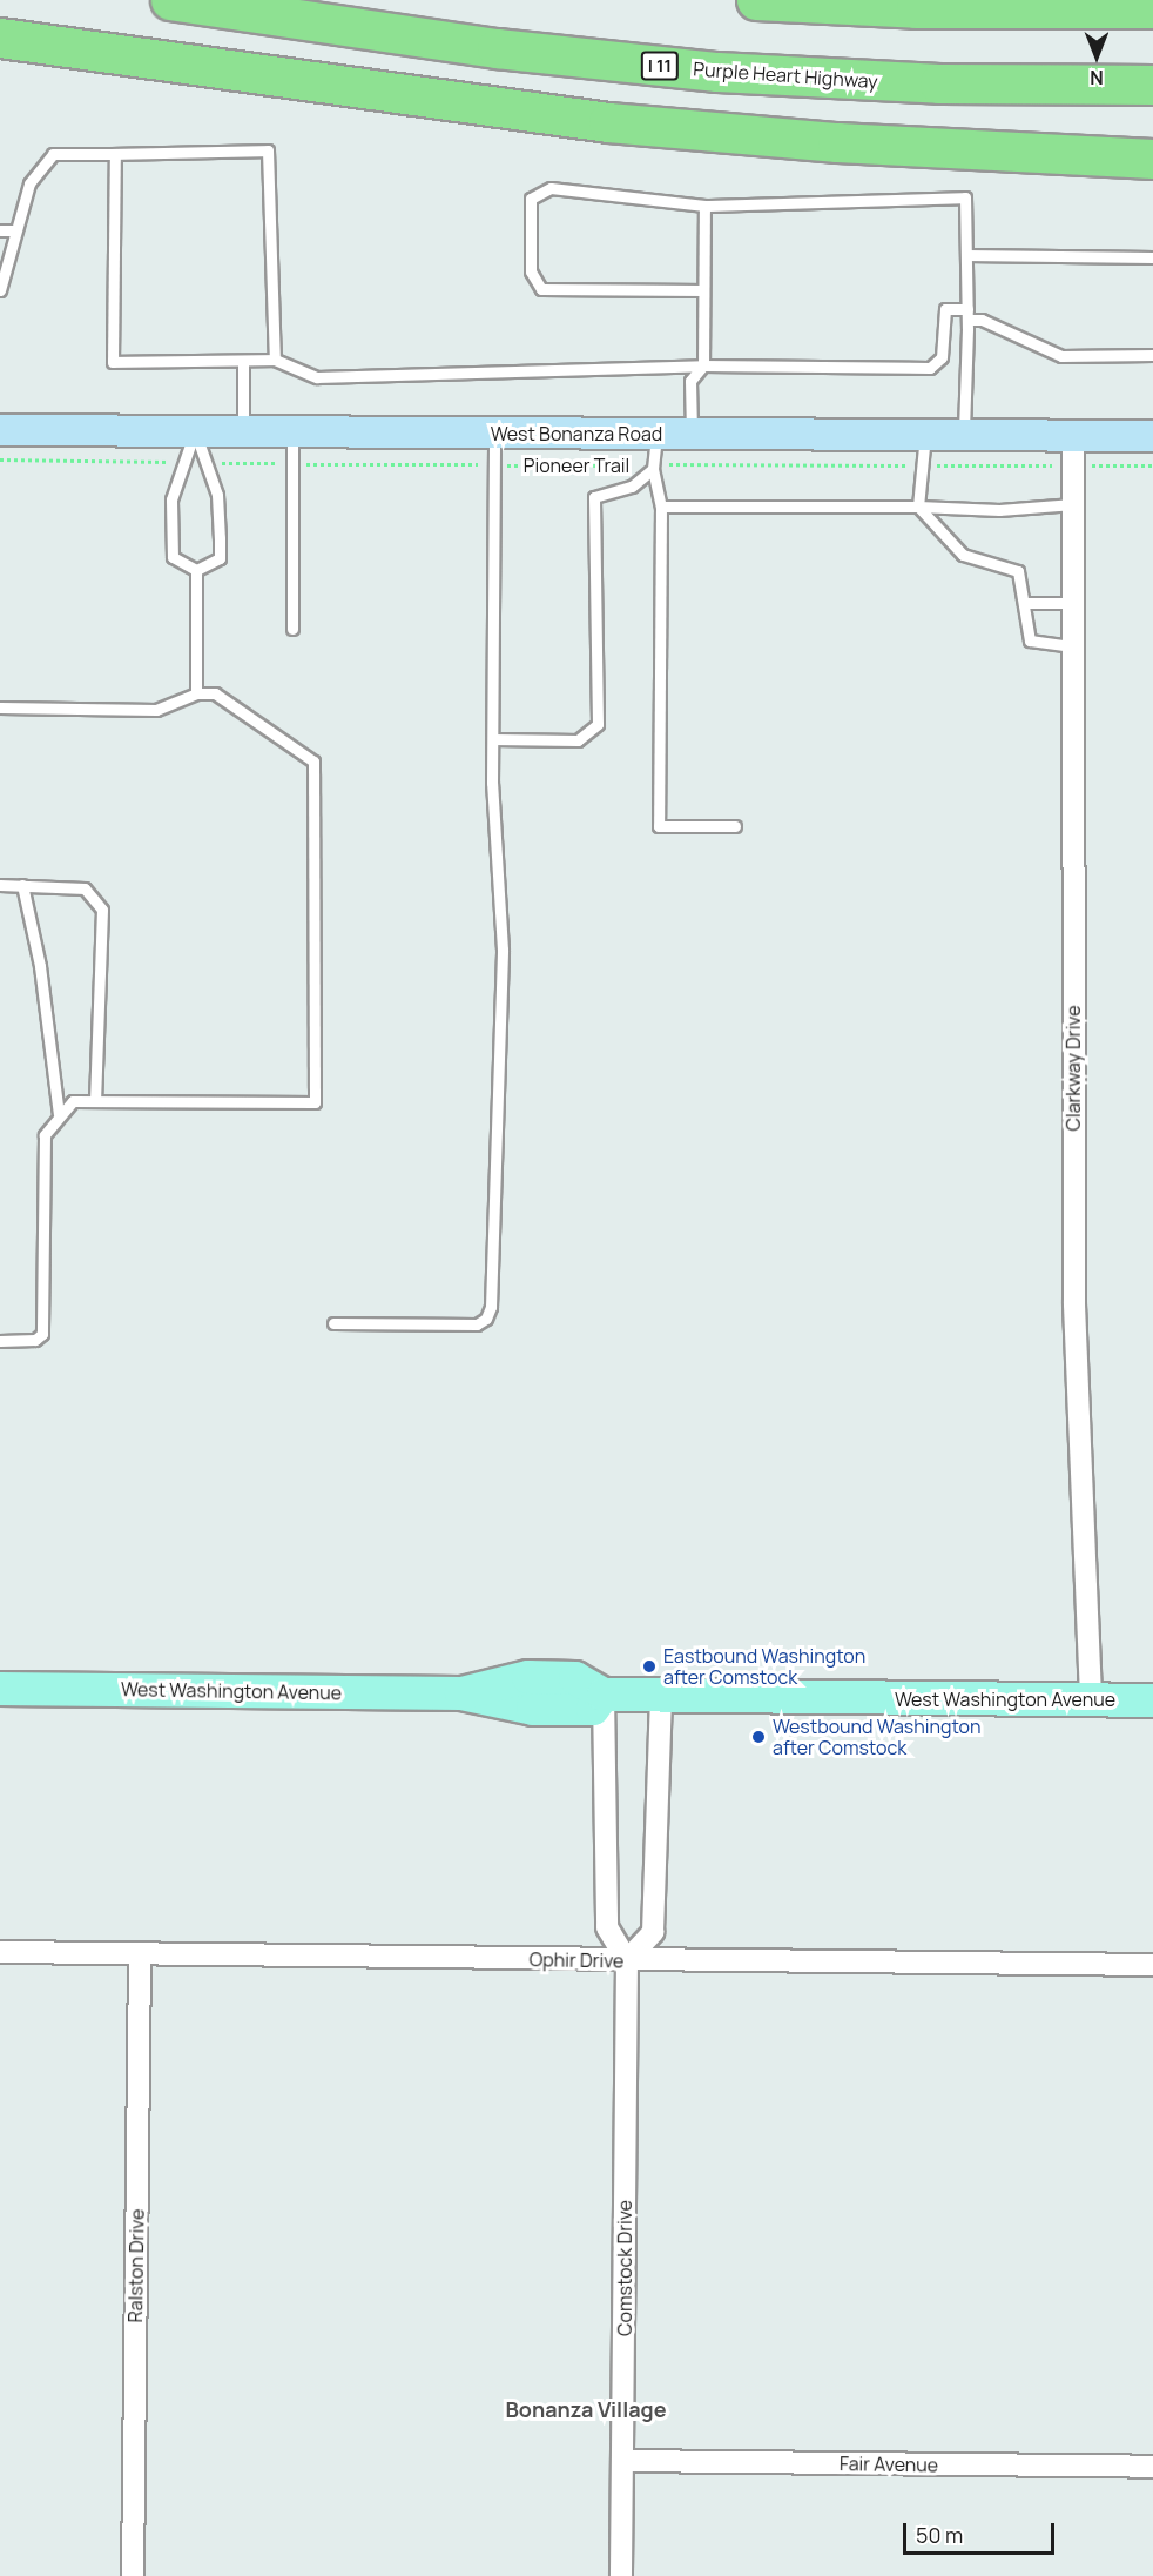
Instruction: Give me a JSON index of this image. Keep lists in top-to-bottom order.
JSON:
{
  "streets": {
    "highway": ["I 11", "Purple Heart Highway"],
    "main road": ["West Bonanza Road", "West Washington Avenue"],
    "street": [
      "Clarkway Drive",
      "Ophir Drive",
      "Ralston Drive",
      "Comstock Drive",
      "Fair Avenue"
    ],
    "path": ["Pioneer Trail"]
  },
  "crossings": [
    ["West Bonanza Road", "Pioneer Trail"],
    ["West Bonanza Road", "Clarkway Drive"],
    ["Pioneer Trail", "Clarkway Drive"],
    ["Clarkway Drive", "West Washington Avenue"],
    ["Ophir Drive", "Ralston Drive"],
    ["Ophir Drive", "Comstock Drive"],
    ["Comstock Drive", "Fair Avenue"]
  ],
  "districts": ["Bonanza Village"],
  "places": ["Eastbound Washington after Comstock", "Westbound Washington after Comstock"],
  "scale_bar": "50 m",
  "north": "bottom"
}
